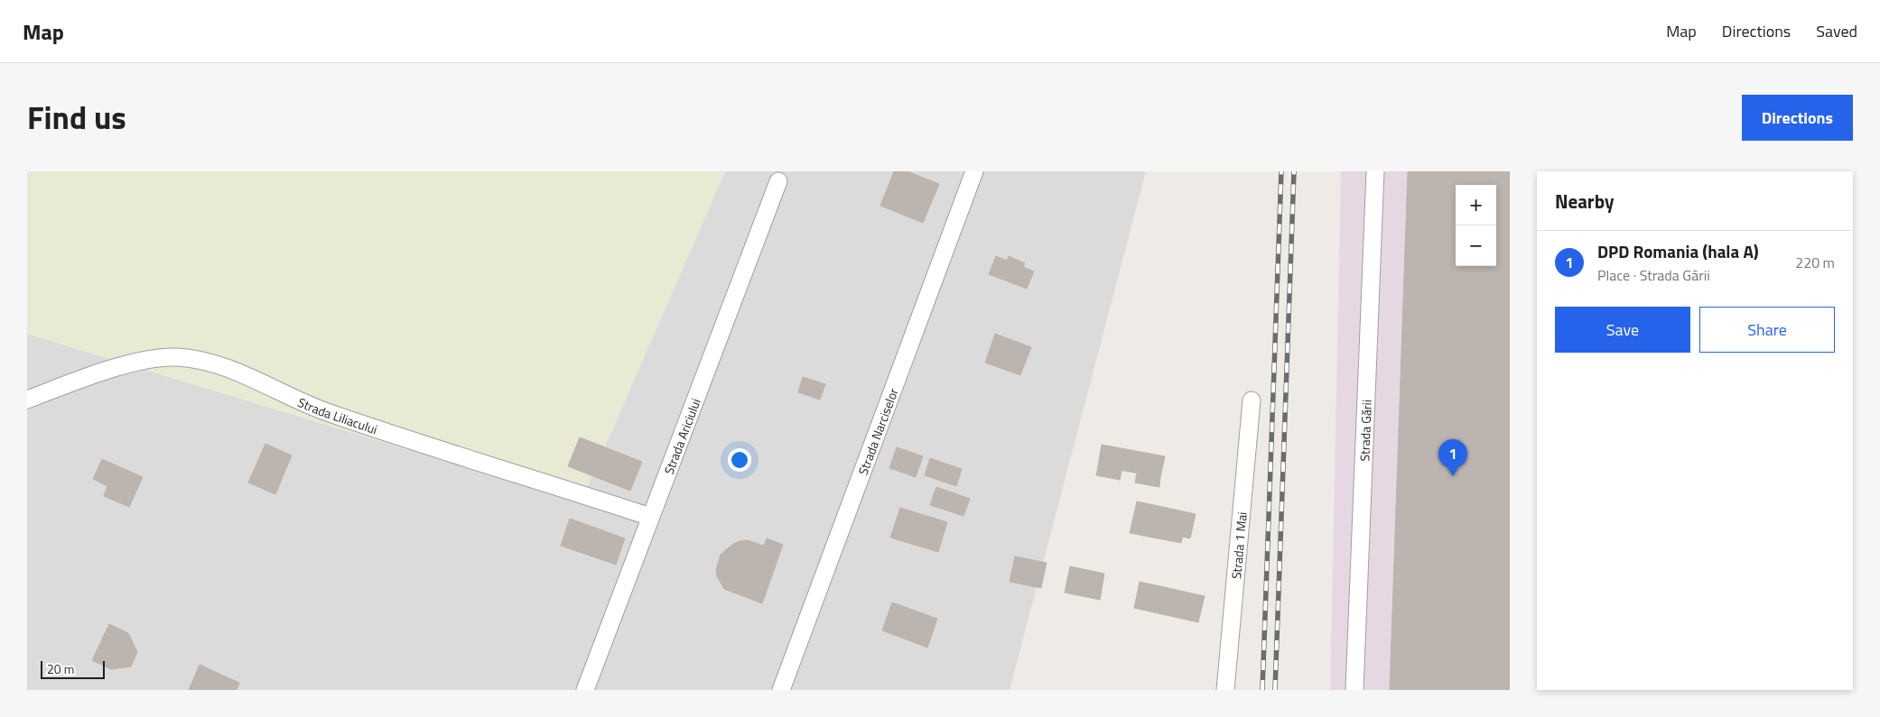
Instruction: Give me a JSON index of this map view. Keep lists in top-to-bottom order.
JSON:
{
  "streets": {
    "street": [
      "Strada Liliacului",
      "Strada Gării",
      "Strada Narciselor",
      "Strada Ariciului",
      "Strada 1 Mai"
    ]
  },
  "crossings": [
    ["Strada Liliacului", "Strada Ariciului"]
  ],
  "scale_bar": "20 m",
  "page": {
    "header": "Map",
    "nav": ["Map", "Directions", "Saved"],
    "title": "Find us",
    "buttons": [
      "Directions",
      ["Save", "Share"]
    ],
    "heading": "Nearby",
    "map_buttons": ["+", "−"],
    "list": [
      {
        "mark": "1",
        "name": "DPD Romania (hala A)",
        "note": "Place · Strada Gării",
        "value": "220 m"
      }
    ],
    "pins": "1",
    "scale": "20 m"
  }
}
